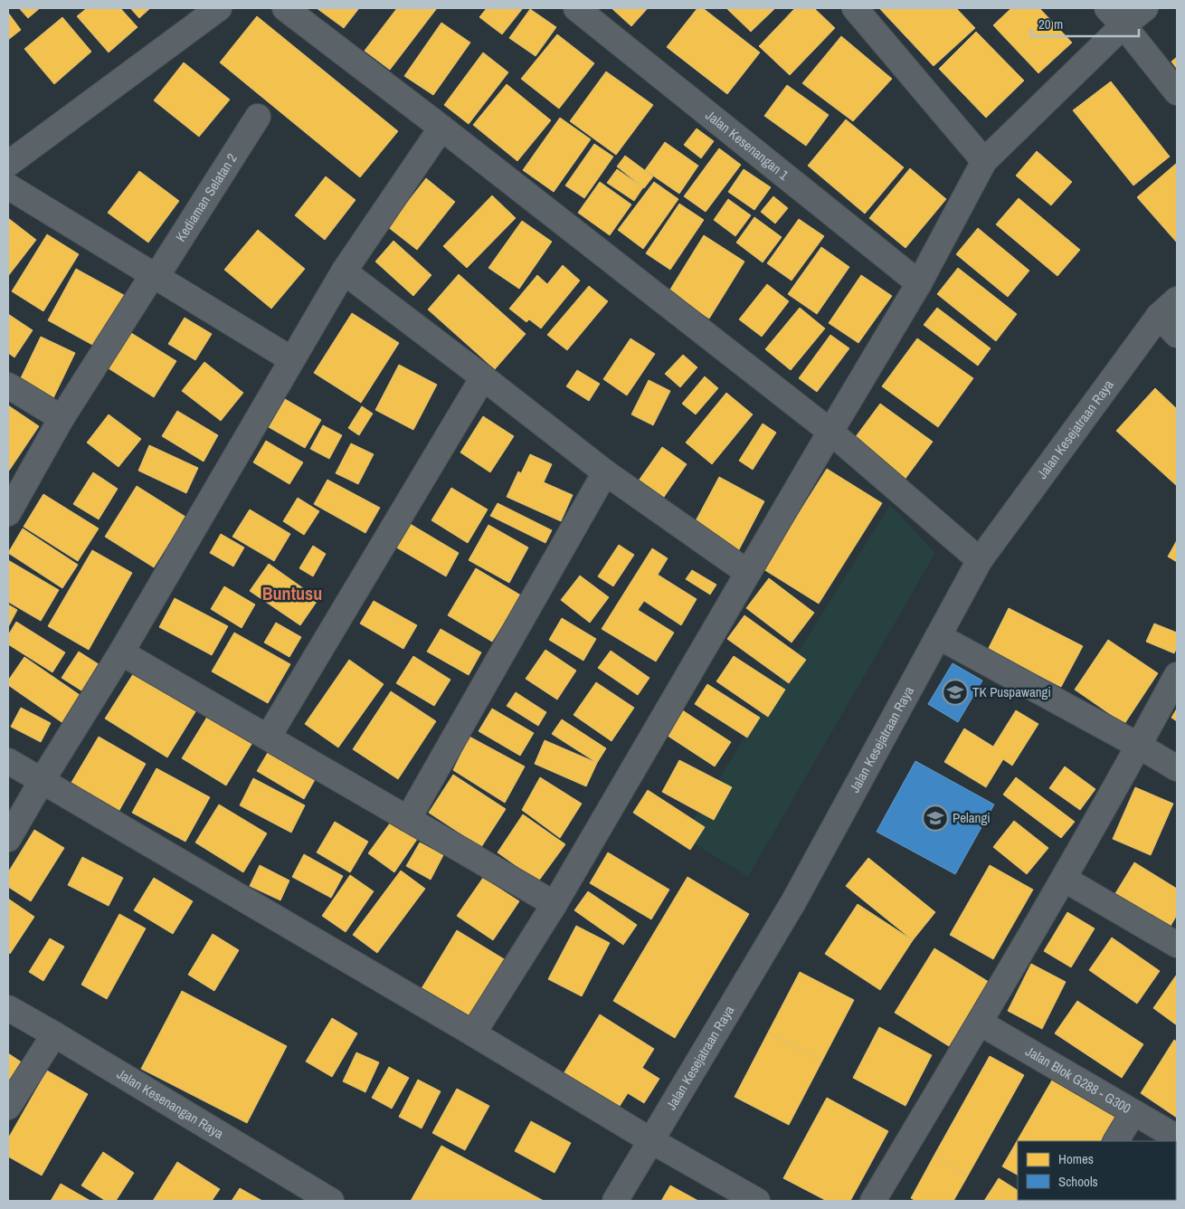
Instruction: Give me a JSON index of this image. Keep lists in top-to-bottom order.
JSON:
{
  "streets": {
    "street": [
      "Jalan Kesenangan 1",
      "Kediaman Selatan 2",
      "Jalan Kesejatraan Raya",
      "Jalan Blok G288 - G300",
      "Jalan Kesenangan Raya"
    ]
  },
  "districts": ["Buntusu"],
  "places": {
    "school or university": ["TK Puspawangi", "Pelangi"]
  },
  "legend": ["Homes", "Schools"],
  "scale_bar": "20 m"
}
